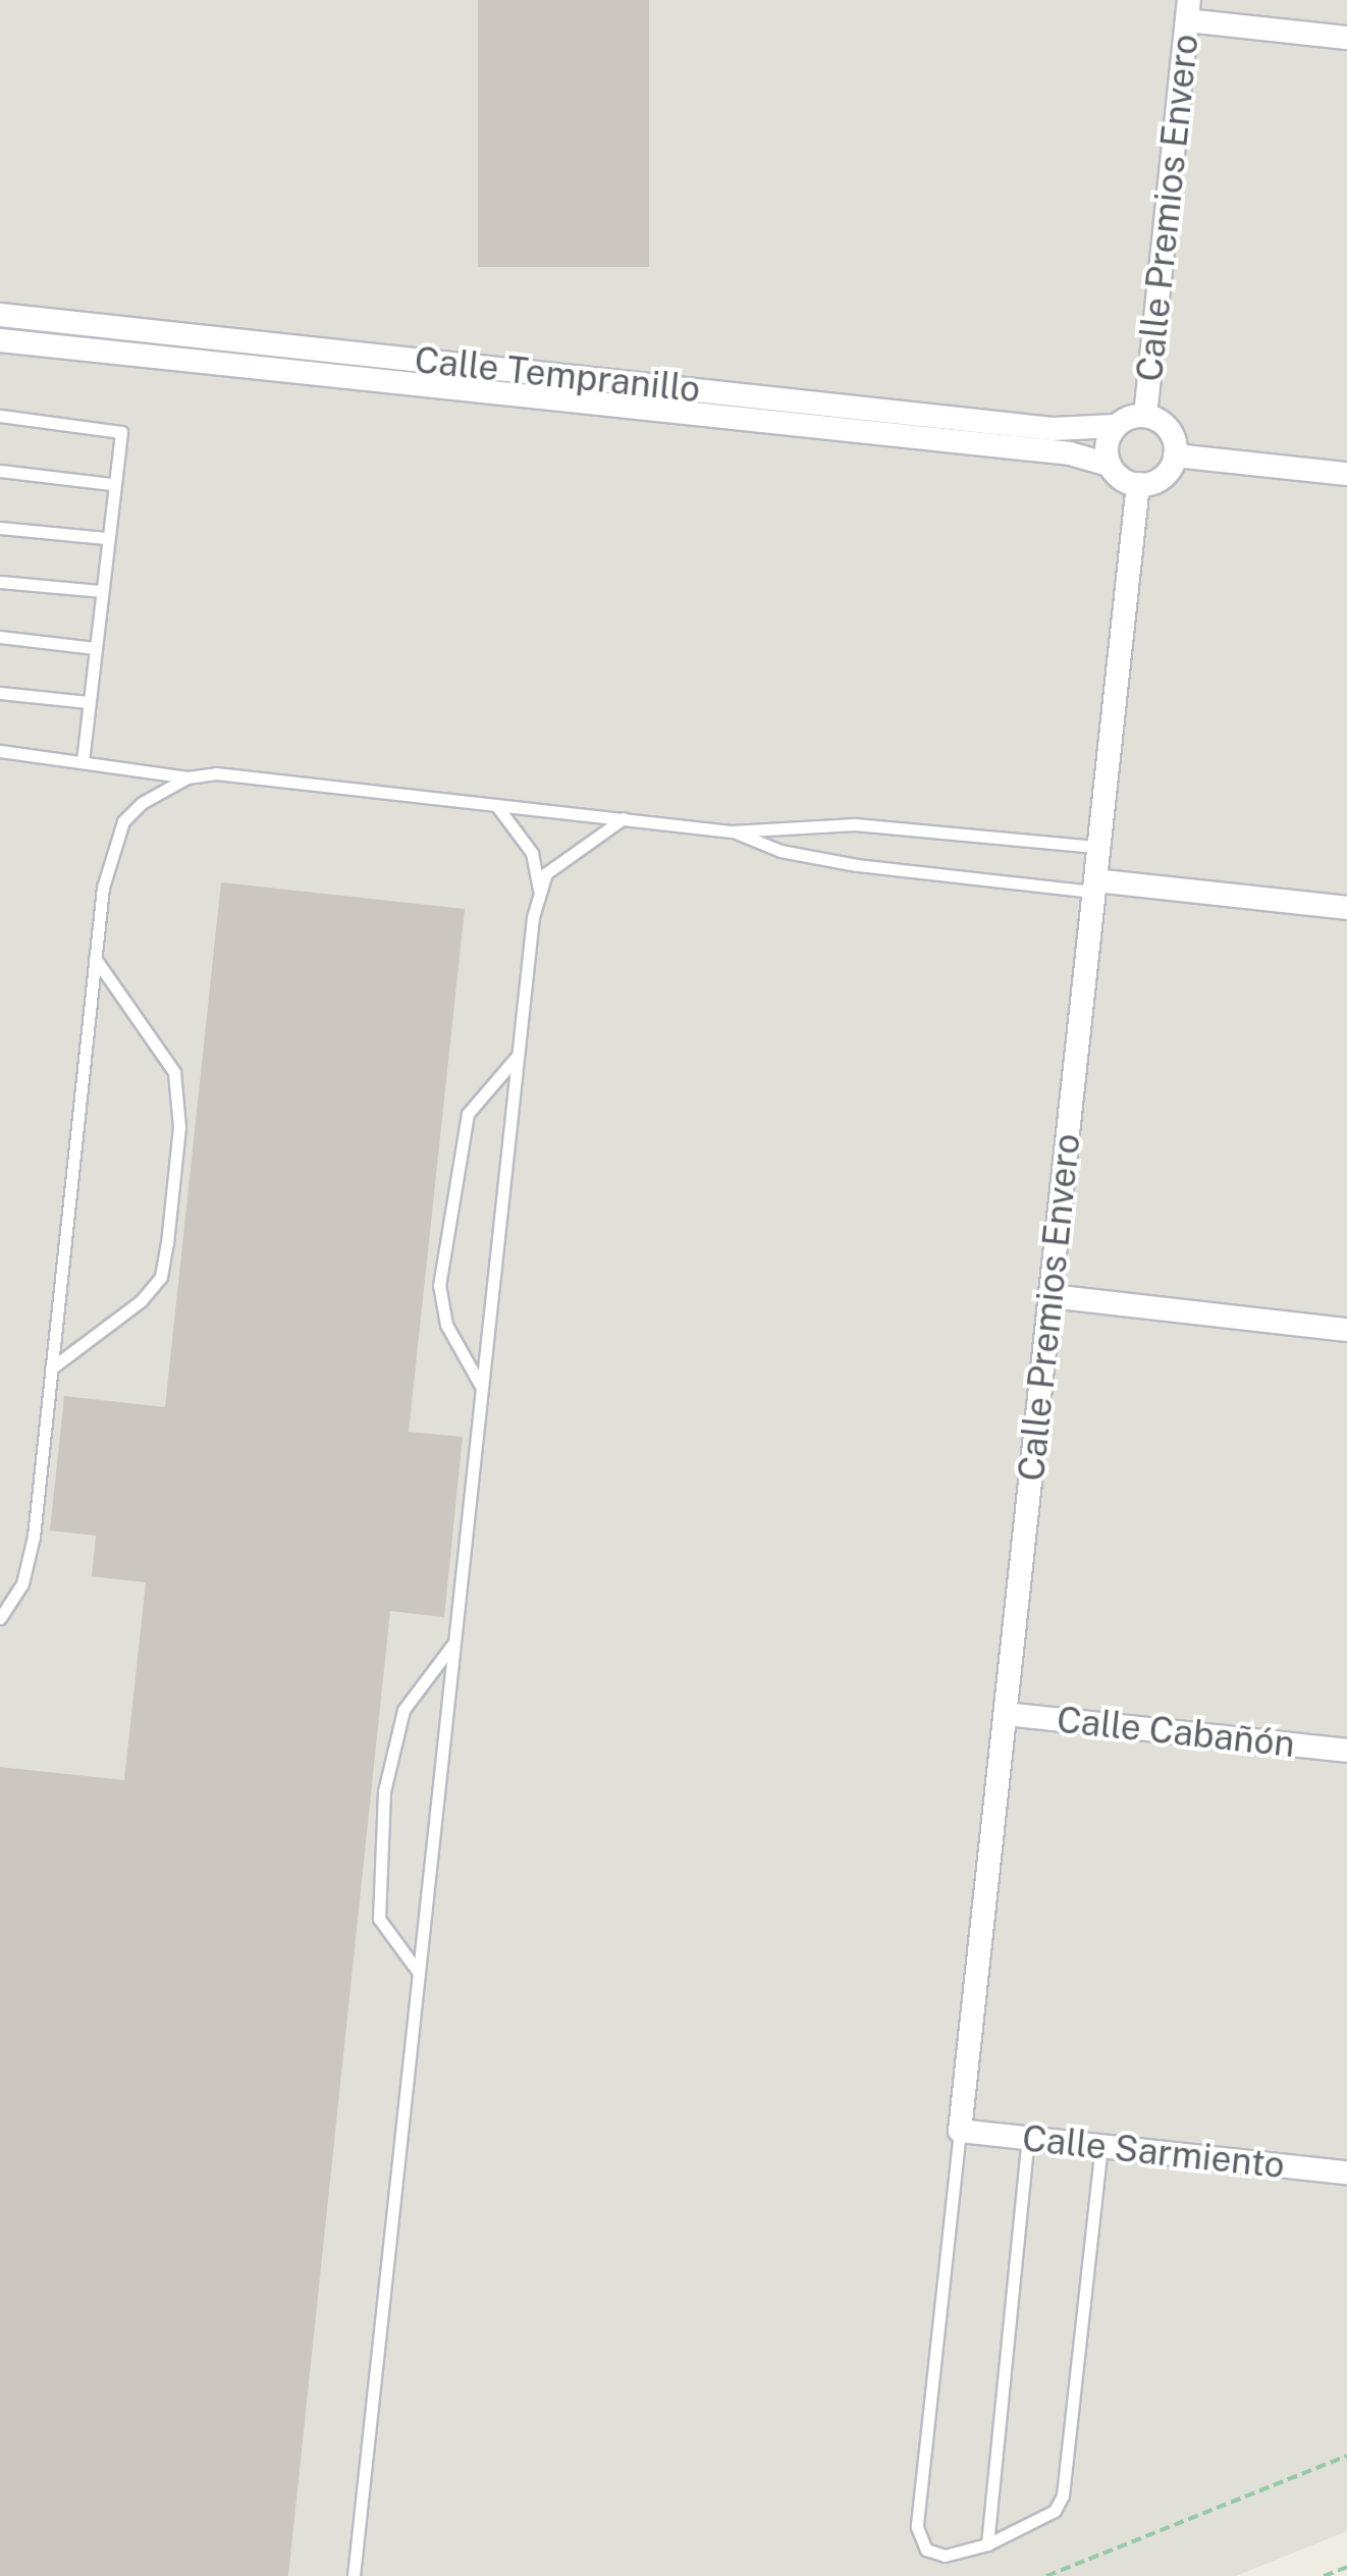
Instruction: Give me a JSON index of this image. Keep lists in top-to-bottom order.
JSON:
{
  "streets": {
    "street": [
      "Calle Premios Envero",
      "Calle Tempranillo",
      "Calle Cabañón",
      "Calle Sarmiento"
    ]
  },
  "crossings": [
    ["Calle Premios Envero", "Calle Tempranillo"],
    ["Calle Premios Envero", "Calle Cabañón"],
    ["Calle Premios Envero", "Calle Sarmiento"]
  ]
}
